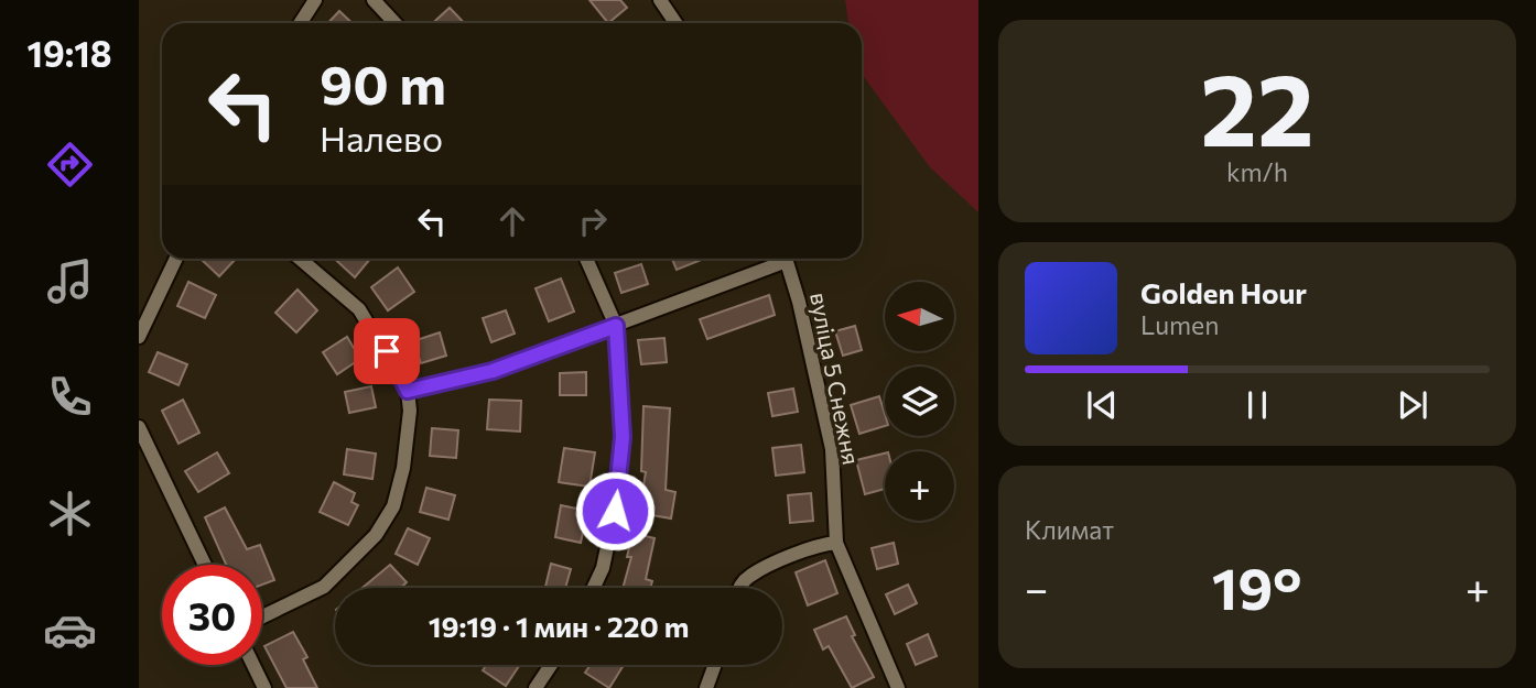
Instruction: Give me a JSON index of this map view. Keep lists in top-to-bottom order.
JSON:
{
  "streets": {
    "street": ["вуліца 5 Снежня"]
  },
  "north": "left",
  "page": {
    "tabs": "19:18",
    "tile": [
      ["22", "km/h"],
      "Климат"
    ],
    "turn": ["90 m", "Налево"],
    "song": ["Golden Hour", "Lumen"],
    "map_buttons": "+",
    "heat": ["−", "19°", "+"],
    "limit": "30",
    "trip": "19:19 · 1 мин · 220 m"
  }
}
